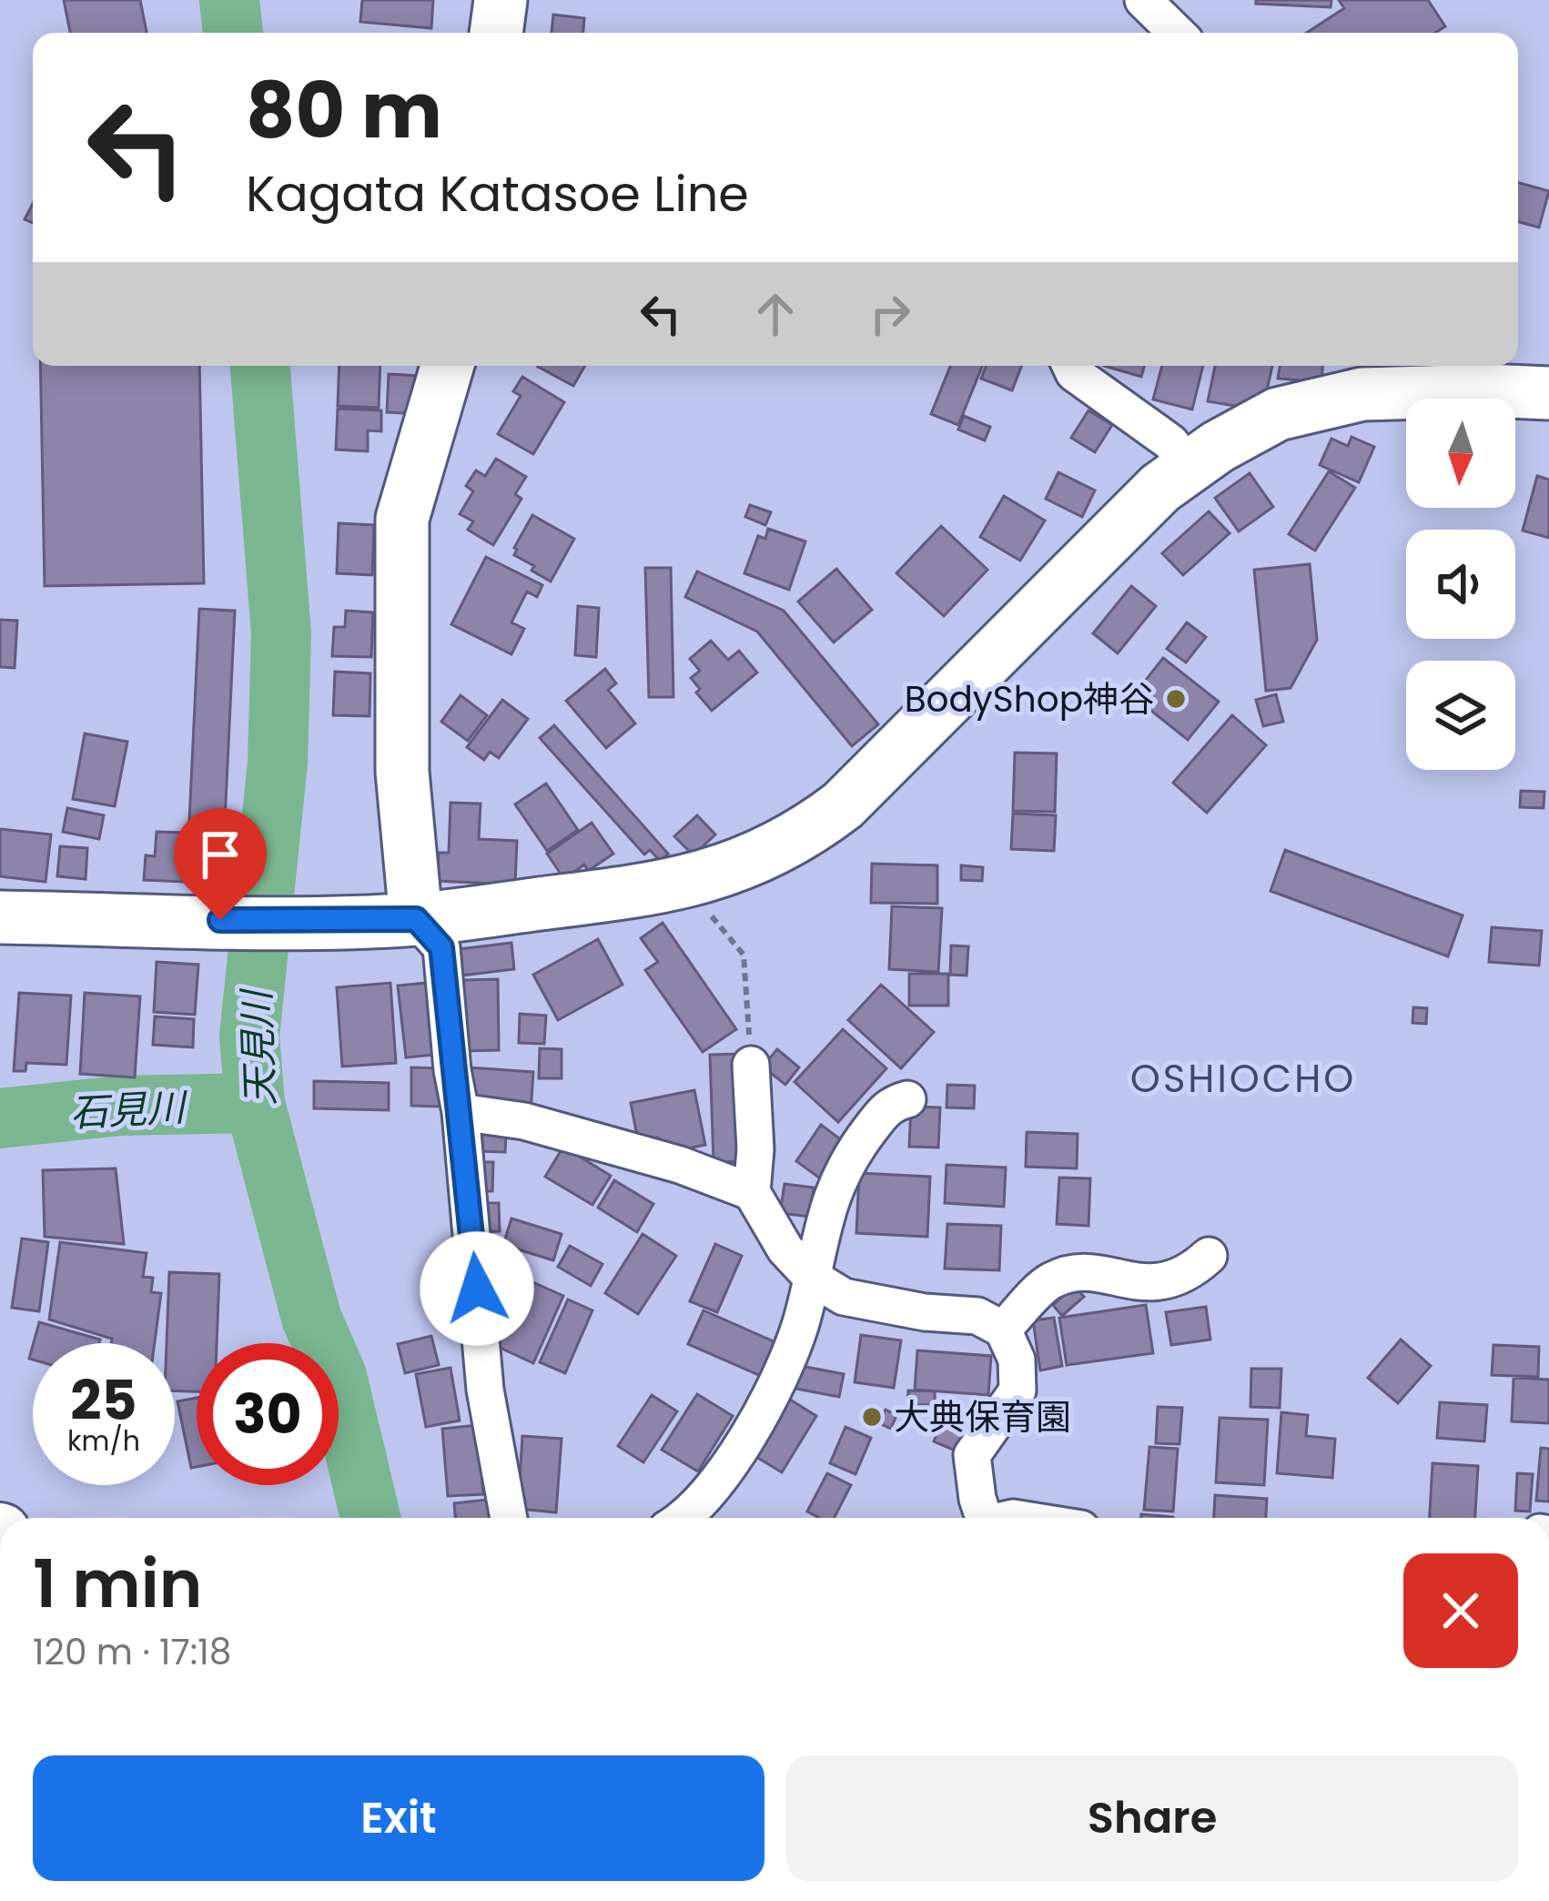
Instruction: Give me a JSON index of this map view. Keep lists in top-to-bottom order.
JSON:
{
  "districts": ["OSHIOCHO"],
  "water": ["天見川", "石見川"],
  "places": ["BodyShop神谷", "大典保育園"],
  "north": "bottom",
  "page": {
    "turn": ["80 m", "Kagata Katasoe Line"],
    "speed": "25 km/h",
    "limit": "30",
    "heading": ["1 min", "120 m · 17:18"],
    "buttons": ["Exit", "Share"]
  }
}
